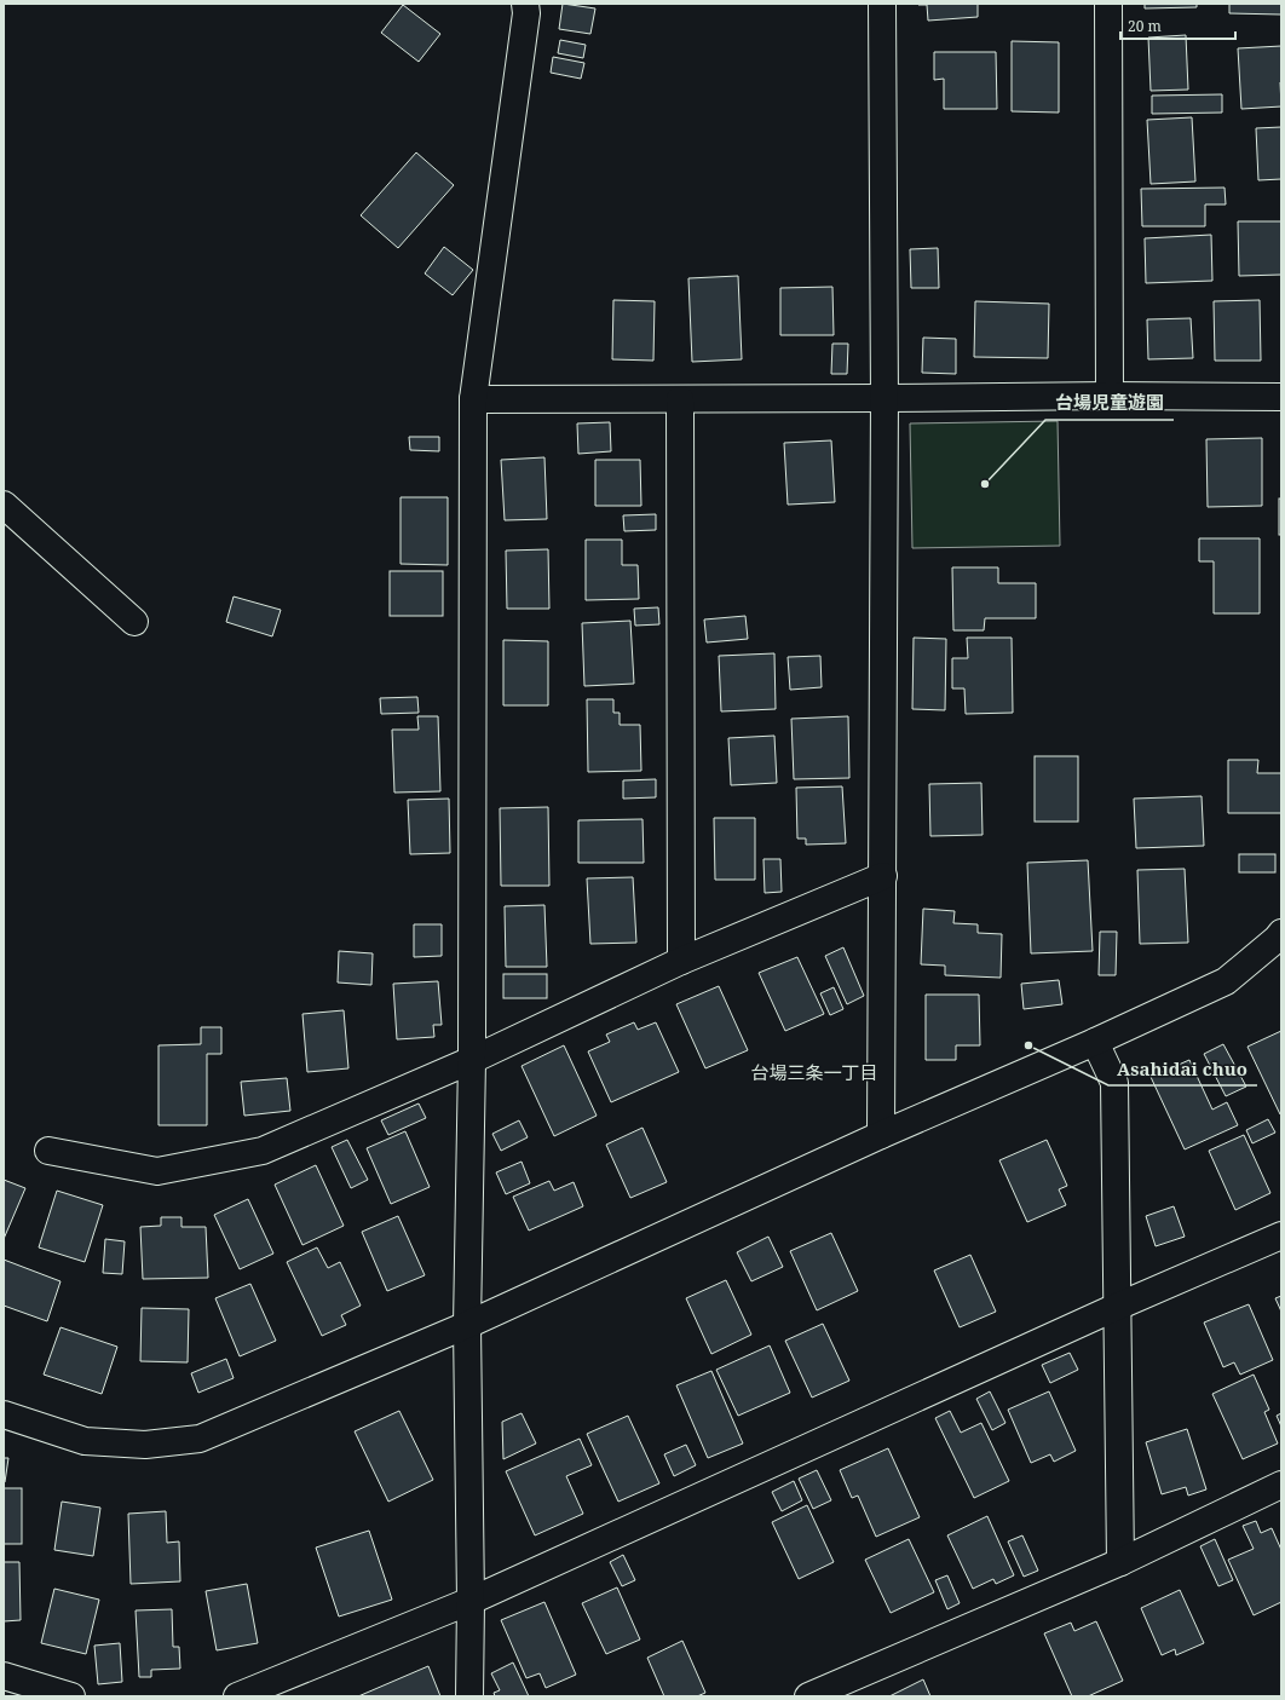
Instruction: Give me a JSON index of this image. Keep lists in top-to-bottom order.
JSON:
{
  "districts": ["台場三条一丁目"],
  "places": ["台場児童遊園", "Asahidai chuo"],
  "scale_bar": "20 m"
}
